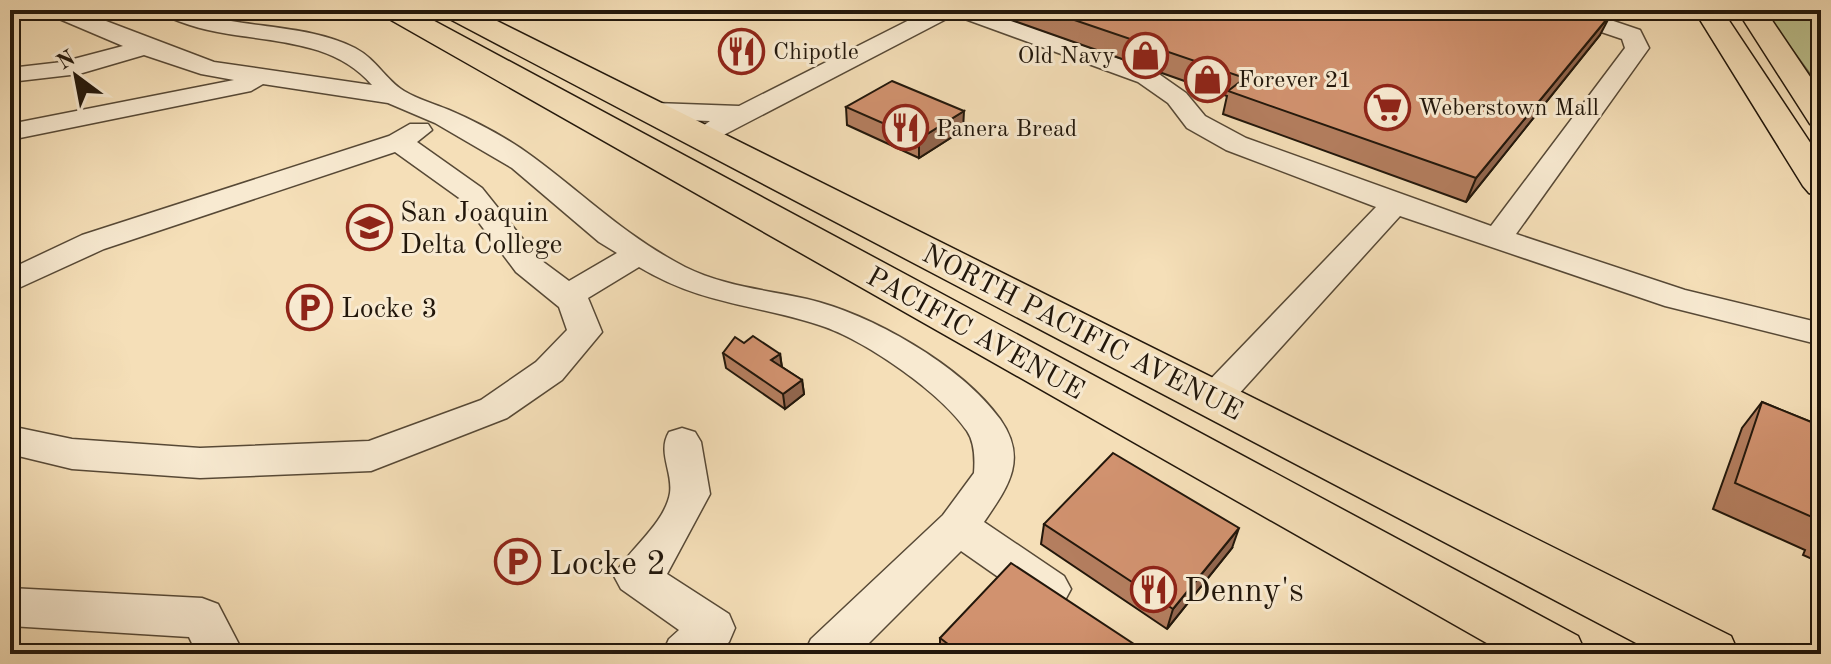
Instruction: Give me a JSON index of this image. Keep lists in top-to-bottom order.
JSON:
{
  "streets": {
    "main road": ["NORTH PACIFIC AVENUE", "PACIFIC AVENUE"]
  },
  "places": {
    "restaurant": ["Chipotle", "Panera Bread", "Denny's"],
    "shop": ["Old Navy", "Forever 21"],
    "supermarket": ["Weberstown Mall"],
    "school or university": ["San Joaquin Delta College"],
    "parking": ["Locke 3", "Locke 2"]
  },
  "north": "top left"
}
